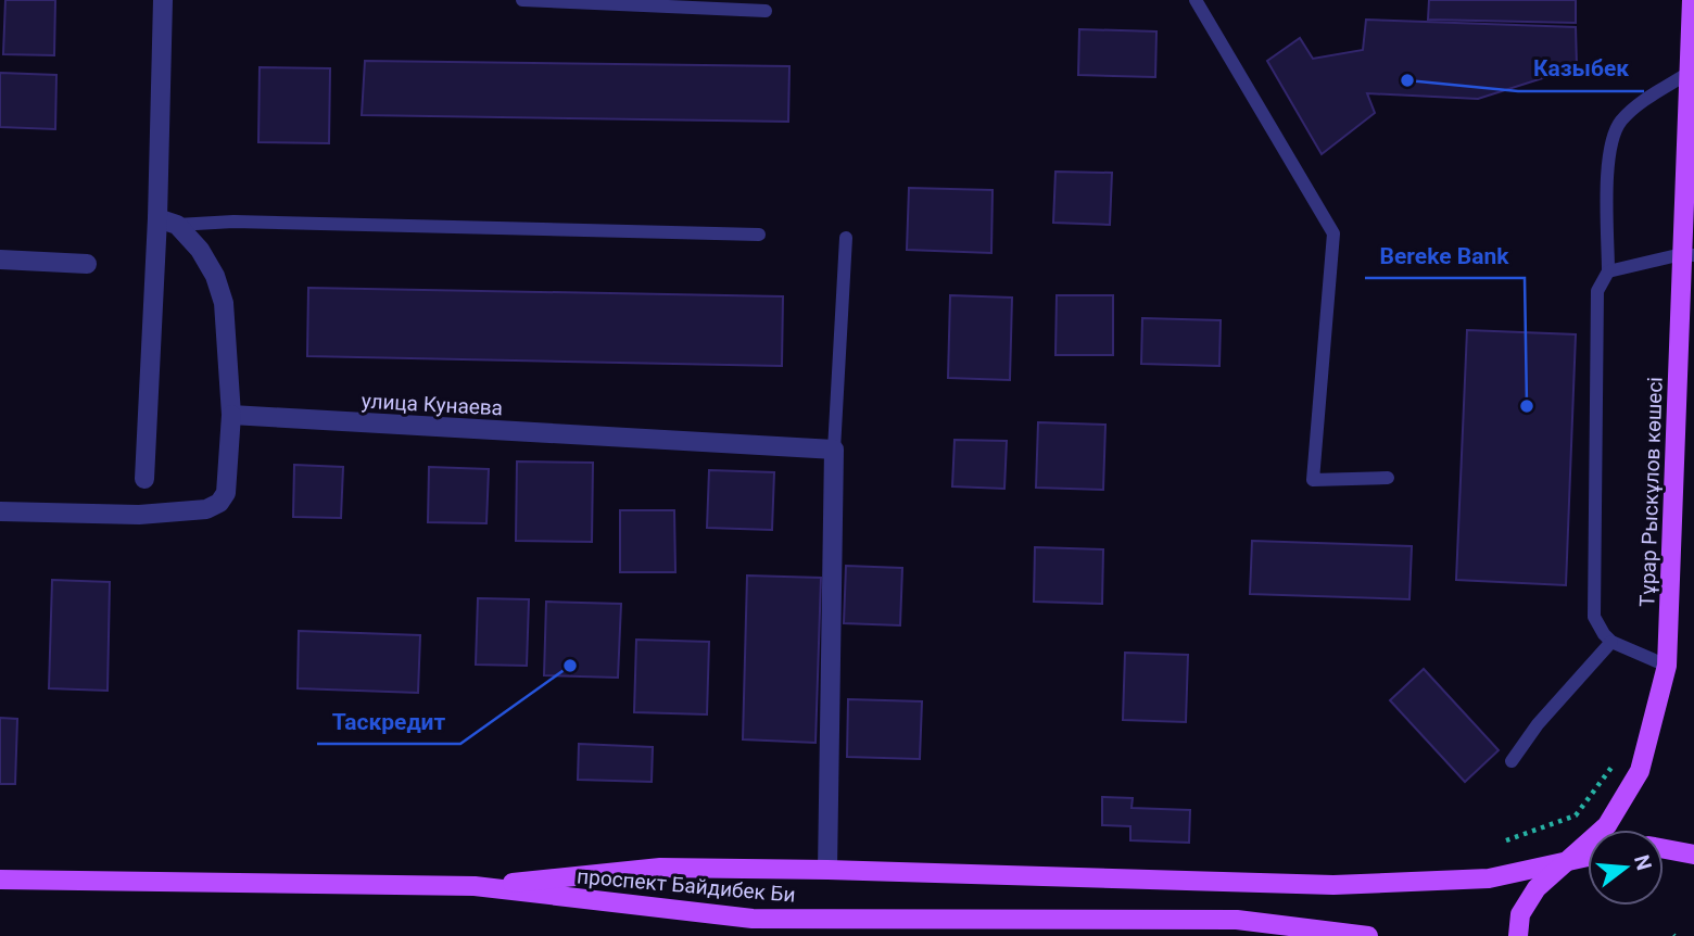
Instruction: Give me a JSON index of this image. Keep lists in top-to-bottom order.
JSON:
{
  "streets": {
    "main road": ["Тұрар Рыскұлов көшесі", "проспект Байдибек Би"],
    "street": ["улица Кунаева"]
  },
  "places": ["Казыбек", "Bereke Bank", "Таскредит"],
  "north": "right"
}
